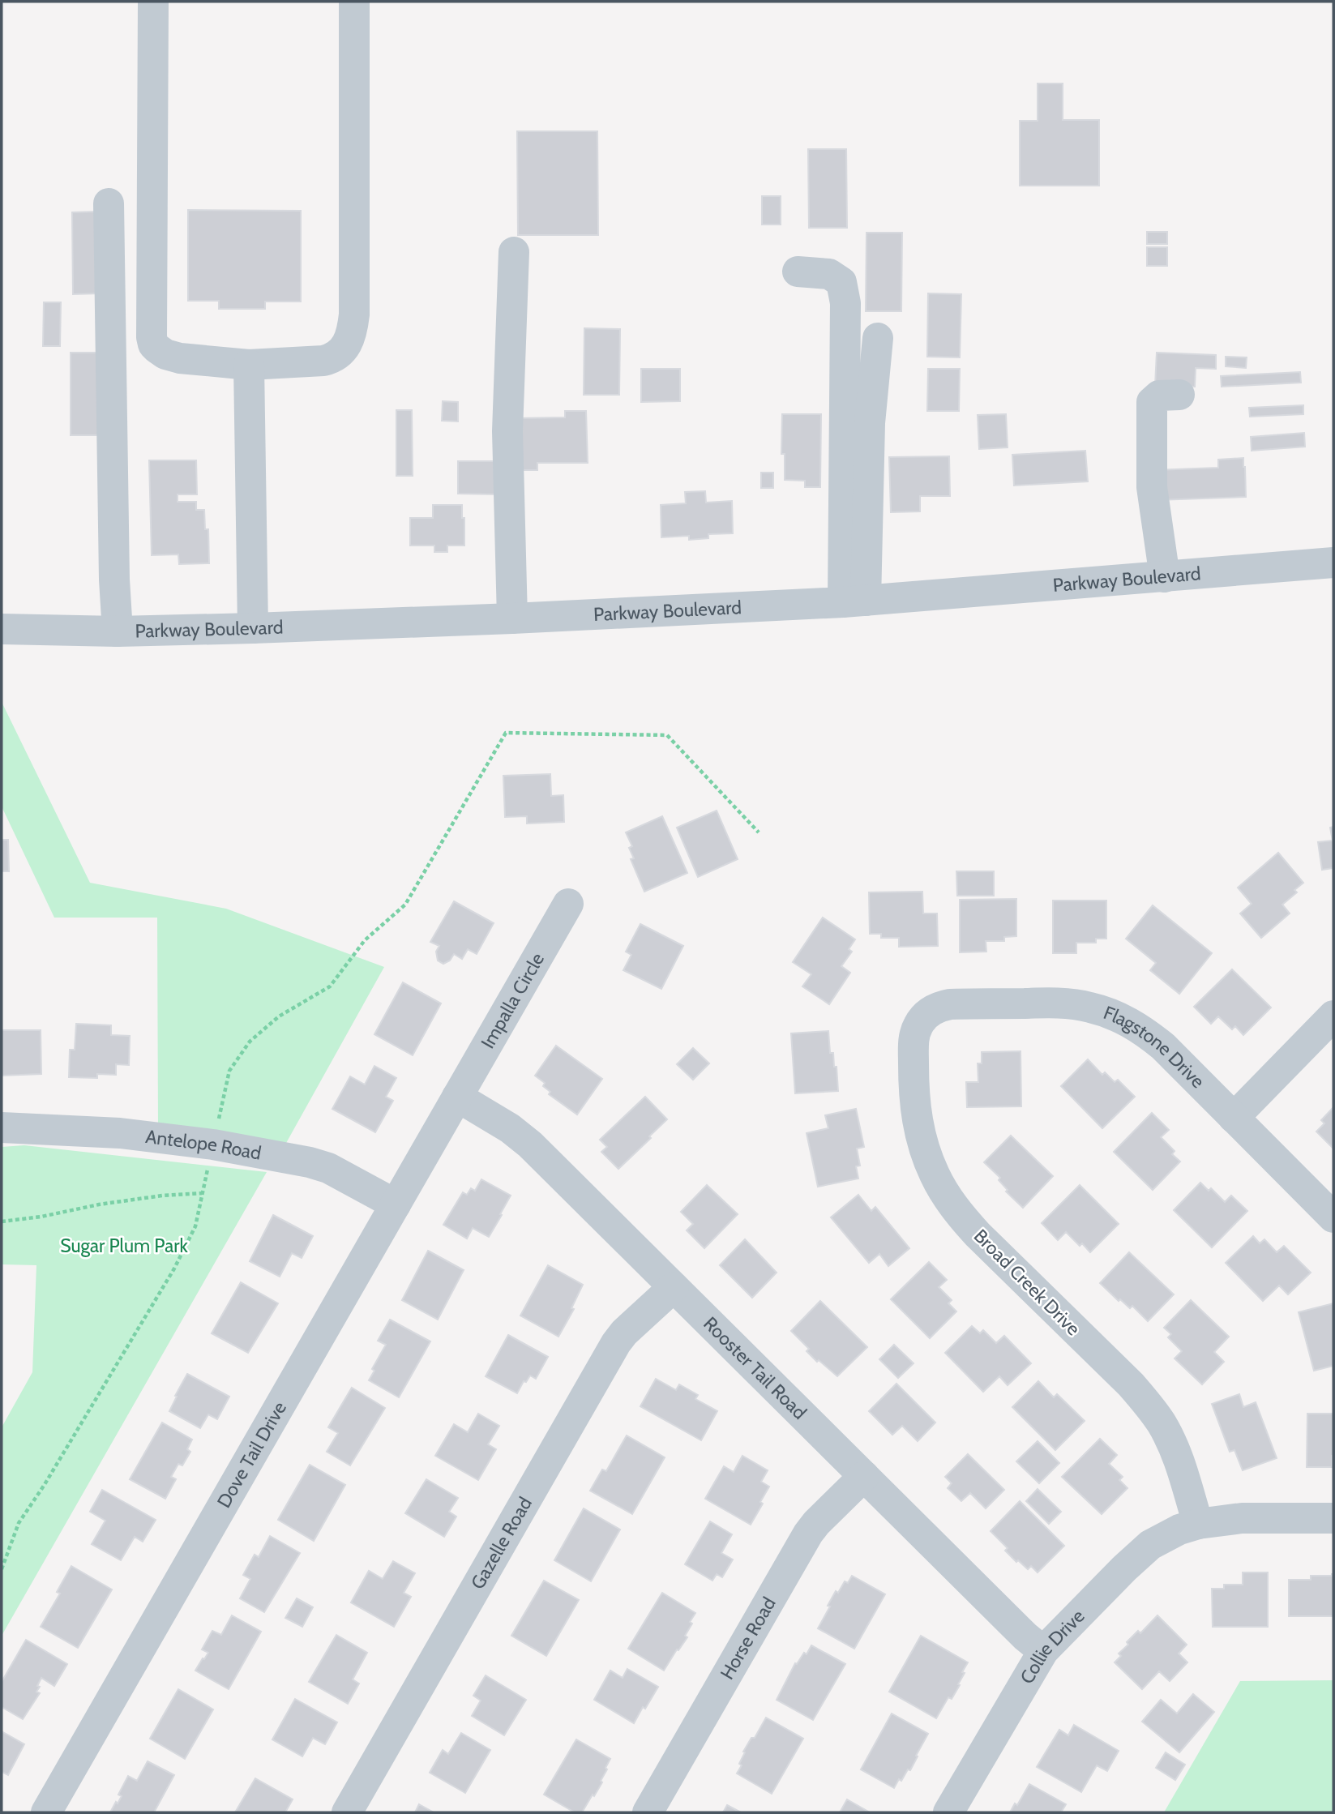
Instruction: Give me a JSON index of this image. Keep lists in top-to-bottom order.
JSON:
{
  "streets": {
    "street": [
      "Parkway Boulevard",
      "Impalla Circle",
      "Flagstone Drive",
      "Antelope Road",
      "Broad Creek Drive",
      "Rooster Tail Road",
      "Dove Tail Drive",
      "Gazelle Road",
      "Horse Road",
      "Collie Drive"
    ]
  },
  "crossings": [
    ["Impalla Circle", "Rooster Tail Road"],
    ["Impalla Circle", "Dove Tail Drive"],
    ["Flagstone Drive", "Broad Creek Drive"],
    ["Antelope Road", "Dove Tail Drive"],
    ["Broad Creek Drive", "Collie Drive"],
    ["Rooster Tail Road", "Dove Tail Drive"],
    ["Rooster Tail Road", "Gazelle Road"],
    ["Rooster Tail Road", "Horse Road"],
    ["Rooster Tail Road", "Collie Drive"]
  ],
  "parks": ["Sugar Plum Park"]
}
